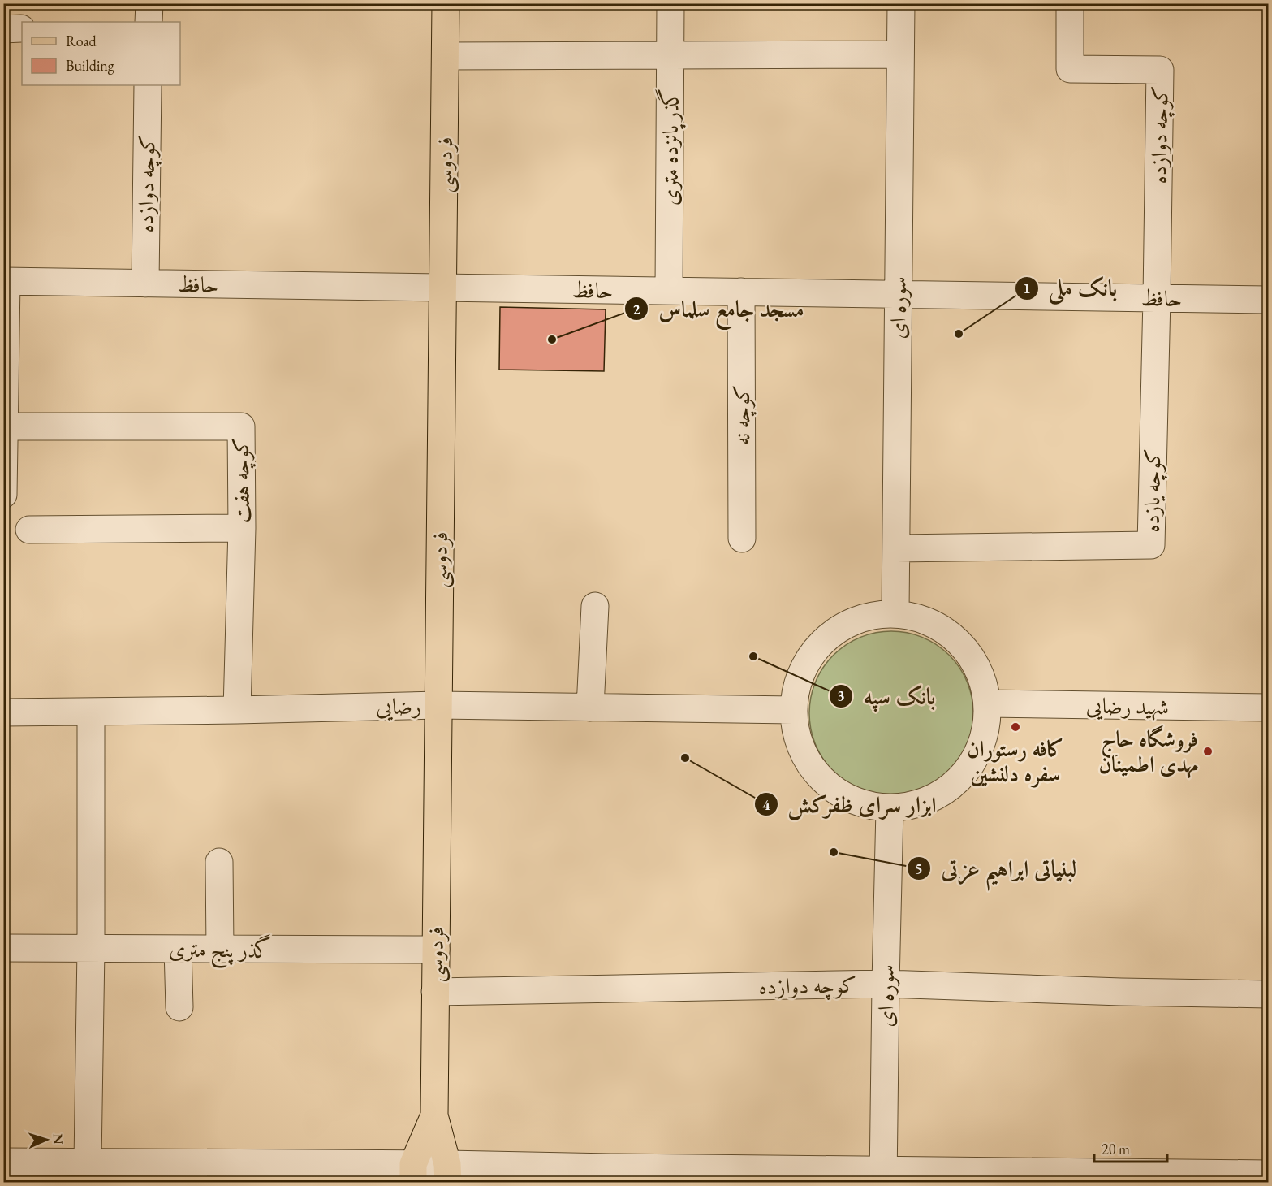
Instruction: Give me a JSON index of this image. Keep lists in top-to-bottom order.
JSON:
{
  "streets": {
    "main road": ["فردوسی"],
    "street": [
      "کوچه دوازده",
      "گذر پانزده متری",
      "حافظ",
      "سوره ای",
      "کوچه نه",
      "کوچه هفت",
      "کوچه یازده",
      "رضایی",
      "شهید رضایی",
      "گذر پنج متری"
    ]
  },
  "crossings": [
    ["کوچه دوازده", "فردوسی"],
    ["کوچه دوازده", "حافظ"],
    ["کوچه دوازده", "سوره ای"],
    ["کوچه دوازده", "کوچه یازده"],
    ["گذر پانزده متری", "حافظ"],
    ["فردوسی", "حافظ"],
    ["فردوسی", "رضایی"],
    ["فردوسی", "گذر پنج متری"],
    ["حافظ", "سوره ای"],
    ["حافظ", "کوچه نه"],
    ["حافظ", "کوچه یازده"],
    ["سوره ای", "کوچه یازده"],
    ["کوچه هفت", "رضایی"]
  ],
  "places": [
    "بانک ملی",
    "مسجد جامع سلماس",
    "بانک سپه",
    "کافه رستوران سفره دلنشین",
    "فروشگاه حاج مهدی اطمینان",
    "ابزار سرای ظفرکش",
    "لبنیاتی ابراهیم عزتی"
  ],
  "legend": ["Road", "Building"],
  "scale_bar": "20 m",
  "north": "right"
}
